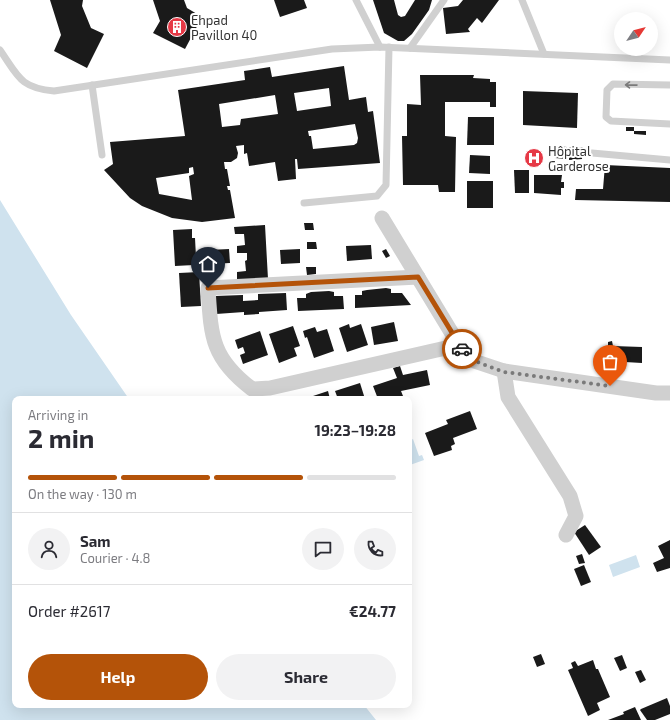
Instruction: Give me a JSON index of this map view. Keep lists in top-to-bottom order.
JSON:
{
  "places": {
    "building": ["Ehpad Pavillon 40"],
    "hospital": ["Hôpital Garderose"]
  },
  "north": "top right",
  "page": {
    "heading": ["2 min", "Arriving in", "19:23–19:28"],
    "panel": [
      "Sam",
      "Courier · 4.8",
      "Order #2617",
      "€24.77"
    ],
    "bar": "On the way · 130 m",
    "buttons": ["Help", "Share"]
  }
}
